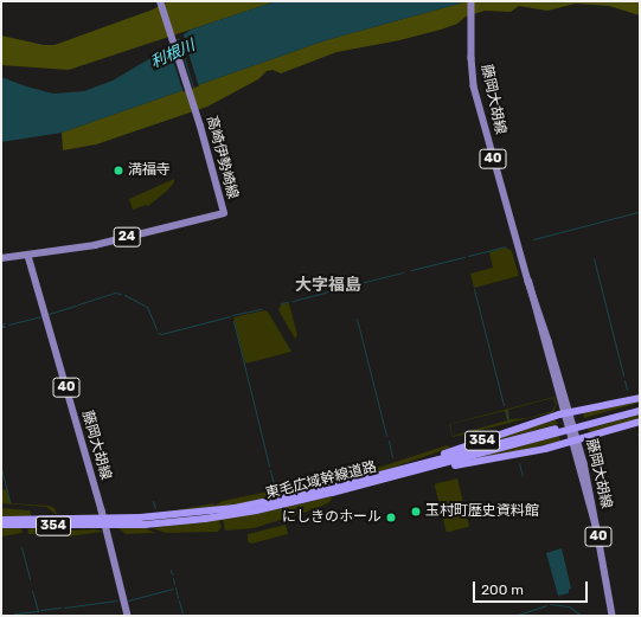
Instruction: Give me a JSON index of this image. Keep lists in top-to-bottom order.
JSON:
{
  "streets": {
    "highway": ["354", "東毛広域幹線道路"],
    "main road": [
      "藤岡大胡線",
      "高崎伊勢崎線",
      "40",
      "24"
    ]
  },
  "crossings": [
    ["藤岡大胡線", "高崎伊勢崎線"],
    ["藤岡大胡線", "354"],
    ["藤岡大胡線", "東毛広域幹線道路"],
    ["354", "東毛広域幹線道路"]
  ],
  "districts": ["大字福島"],
  "water": ["利根川"],
  "places": ["満福寺", "玉村町歴史資料館", "にしきのホール"],
  "scale_bar": "200 m"
}
